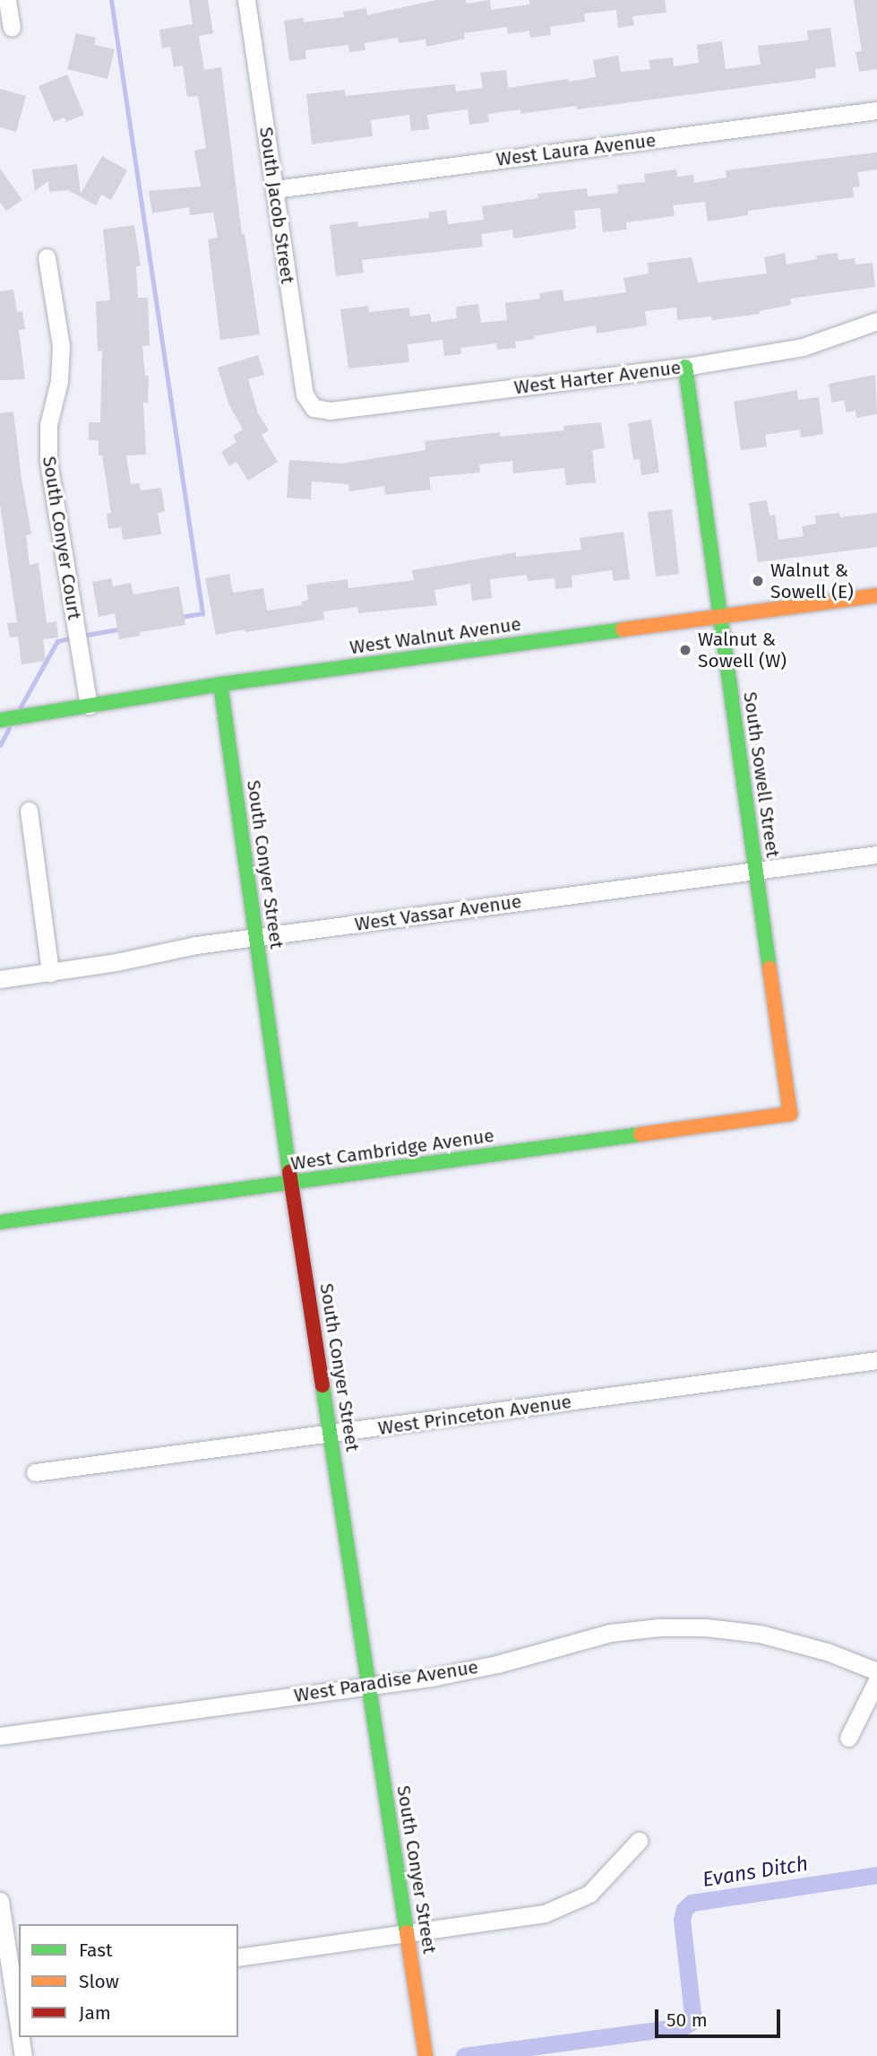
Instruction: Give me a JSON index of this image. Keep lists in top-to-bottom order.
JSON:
{
  "streets": {
    "street": [
      "West Laura Avenue",
      "South Jacob Street",
      "West Harter Avenue",
      "South Conyer Court",
      "West Walnut Avenue",
      "South Sowell Street",
      "South Conyer Street",
      "West Vassar Avenue",
      "West Cambridge Avenue",
      "West Princeton Avenue",
      "West Paradise Avenue"
    ]
  },
  "crossings": [
    ["West Laura Avenue", "South Jacob Street"],
    ["South Jacob Street", "West Harter Avenue"],
    ["West Harter Avenue", "South Sowell Street"],
    ["South Conyer Court", "West Walnut Avenue"],
    ["West Walnut Avenue", "South Sowell Street"],
    ["West Walnut Avenue", "South Conyer Street"],
    ["South Sowell Street", "West Vassar Avenue"],
    ["South Sowell Street", "West Cambridge Avenue"],
    ["South Conyer Street", "West Vassar Avenue"],
    ["South Conyer Street", "West Cambridge Avenue"],
    ["South Conyer Street", "West Princeton Avenue"],
    ["South Conyer Street", "West Paradise Avenue"]
  ],
  "water": ["Evans Ditch"],
  "places": ["Walnut & Sowell (E)", "Walnut & Sowell (W)"],
  "legend": ["Fast", "Slow", "Jam"],
  "scale_bar": "50 m"
}
